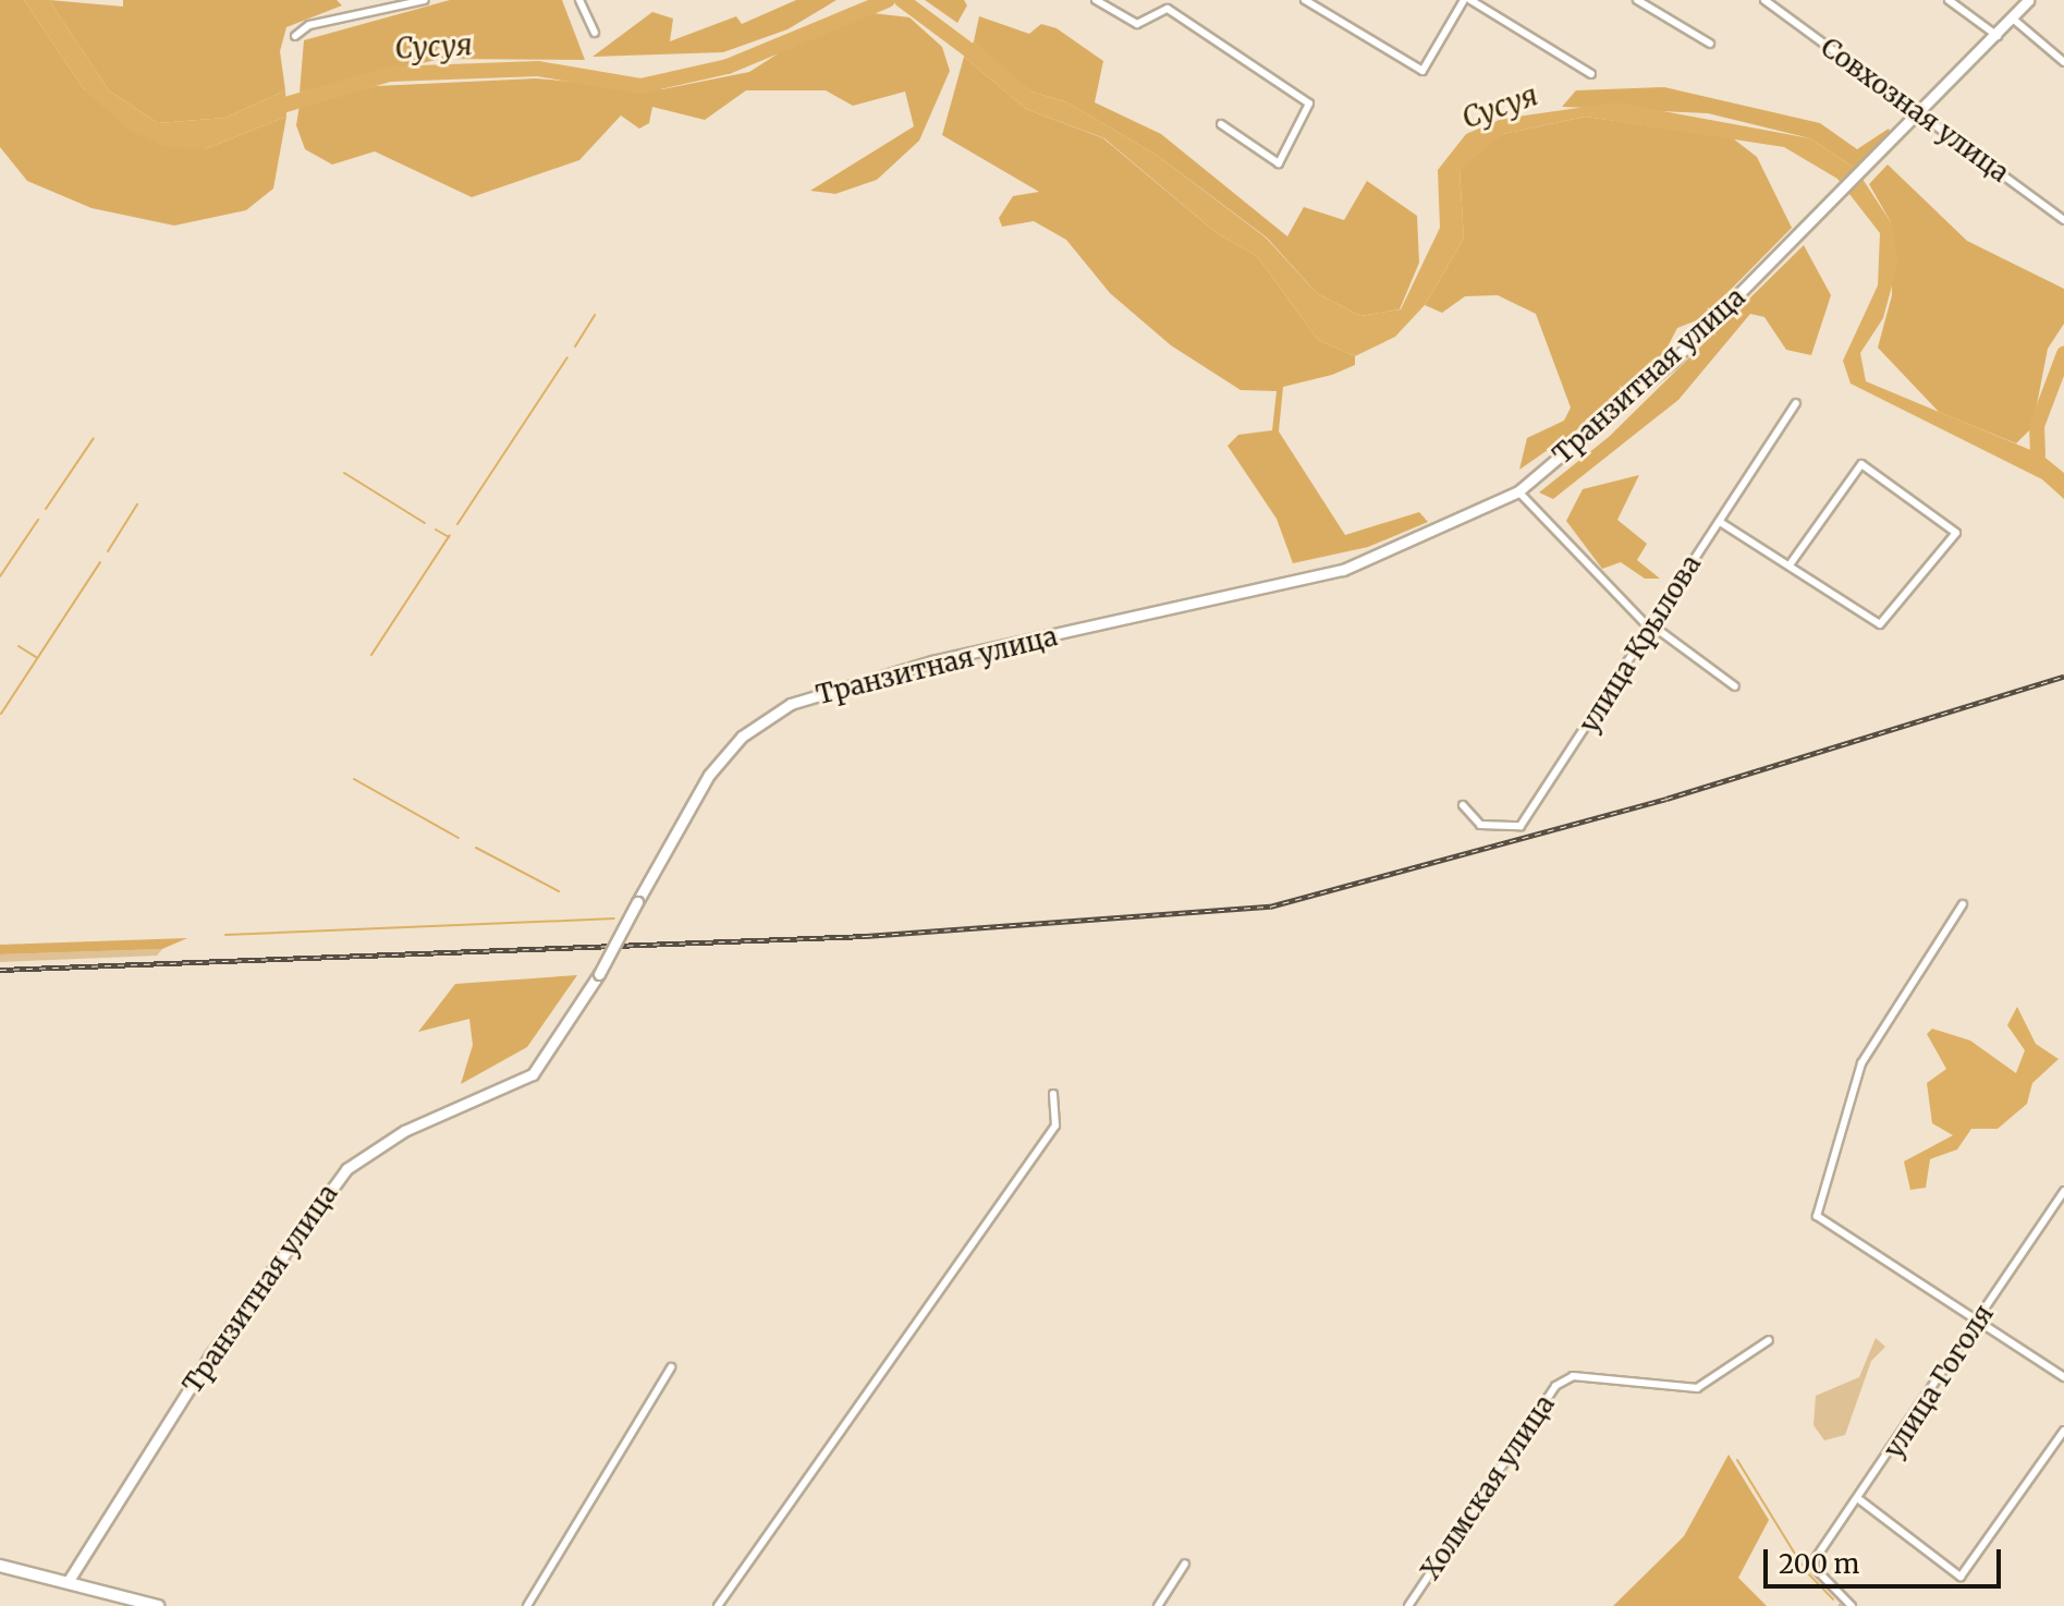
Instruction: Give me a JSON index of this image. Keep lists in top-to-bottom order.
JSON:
{
  "streets": {
    "main road": ["Транзитная улица"],
    "street": [
      "Совхозная улица",
      "улица Крылова",
      "улица Гоголя",
      "Холмская улица"
    ]
  },
  "crossings": [
    ["Совхозная улица", "Транзитная улица"]
  ],
  "water": ["Сусуя"],
  "scale_bar": "200 m"
}
